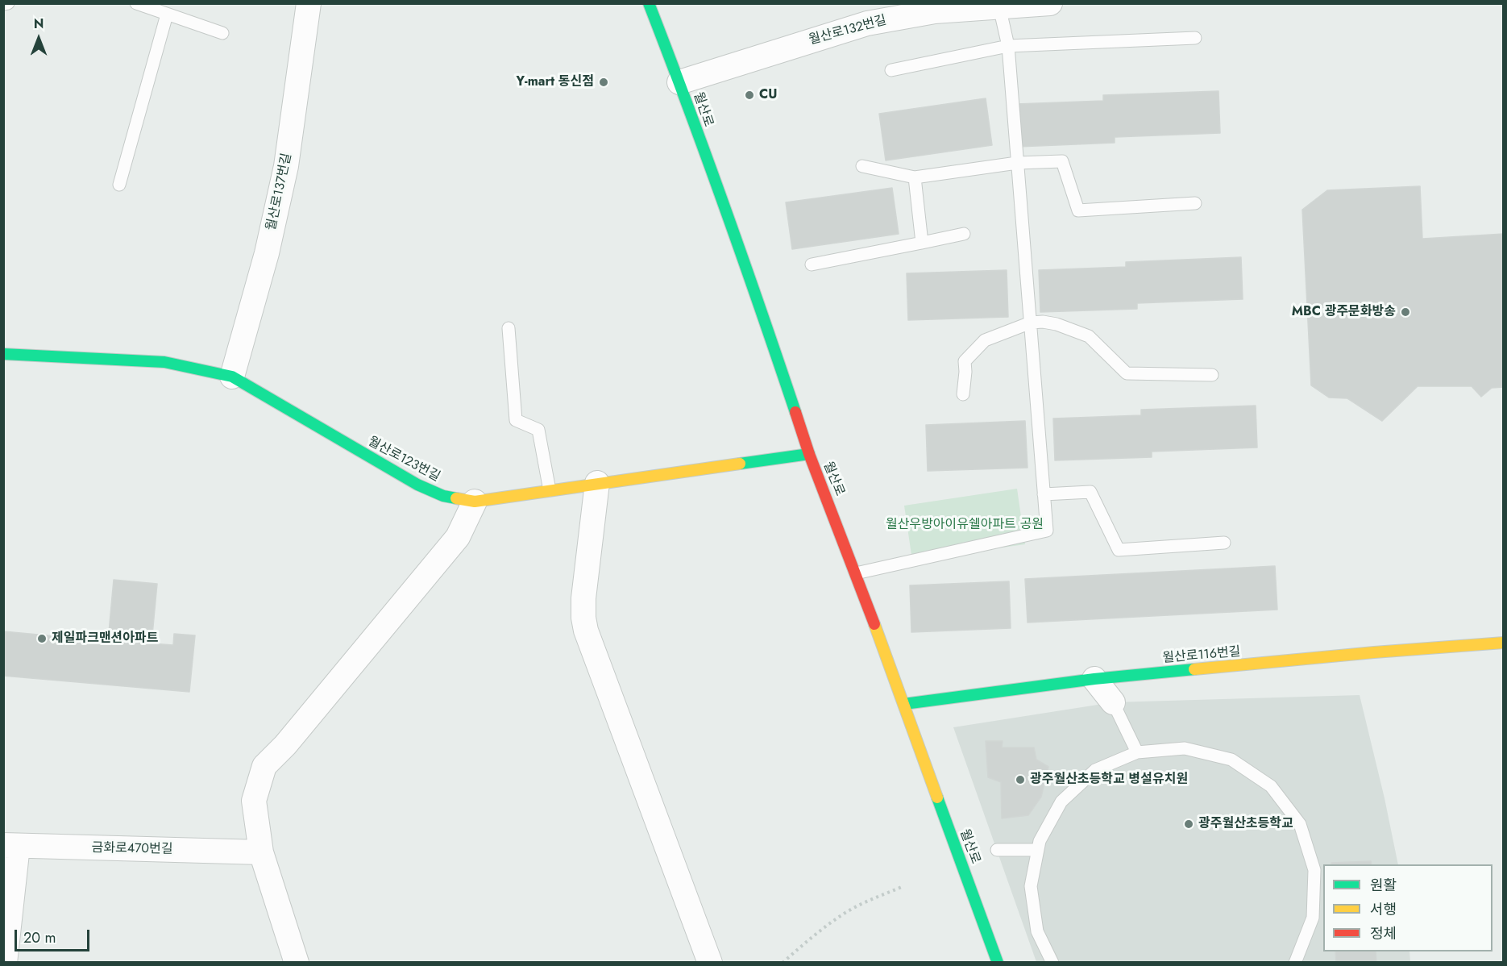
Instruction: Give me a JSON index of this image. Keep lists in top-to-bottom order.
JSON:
{
  "streets": {
    "street": [
      "월산로132번길",
      "월산로",
      "월산로137번길",
      "월산로123번길",
      "월산로116번길",
      "금화로470번길"
    ]
  },
  "crossings": [
    ["월산로132번길", "월산로"],
    ["월산로", "월산로123번길"],
    ["월산로", "월산로116번길"],
    ["월산로137번길", "월산로123번길"]
  ],
  "parks": ["월산우방아이유쉘아파트 공원"],
  "places": [
    "Y-mart 동신점",
    "CU",
    "MBC 광주문화방송",
    "제일파크맨션아파트",
    "광주월산초등학교 병설유치원",
    "광주월산초등학교"
  ],
  "legend": ["원활", "서행", "정체"],
  "scale_bar": "20 m",
  "north": "top"
}
